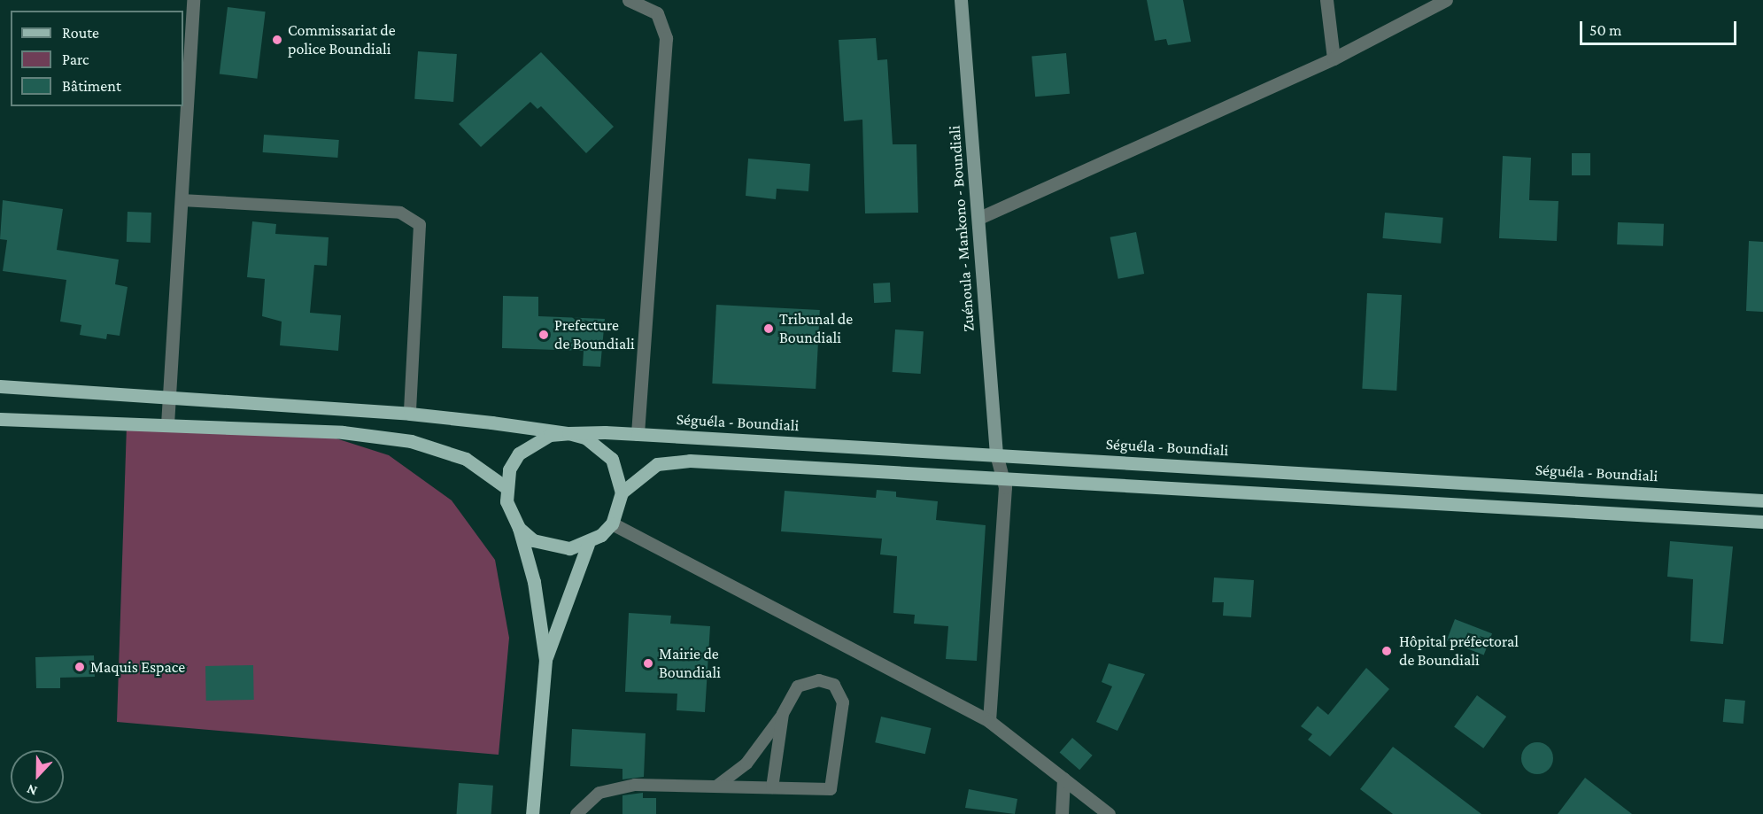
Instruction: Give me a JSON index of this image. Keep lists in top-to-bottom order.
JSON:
{
  "streets": {
    "main road": ["Zuénoula - Mankono - Boundiali", "Séguéla - Boundiali"]
  },
  "crossings": [
    ["Zuénoula - Mankono - Boundiali", "Séguéla - Boundiali"]
  ],
  "places": [
    "Commissariat de police Boundiali",
    "Tribunal de Boundiali",
    "Prefecture de Boundiali",
    "Hôpital préfectoral de Boundiali",
    "Mairie de Boundiali",
    "Maquis Espace"
  ],
  "legend": ["Route", "Parc", "Bâtiment"],
  "scale_bar": "50 m",
  "north": "bottom"
}
